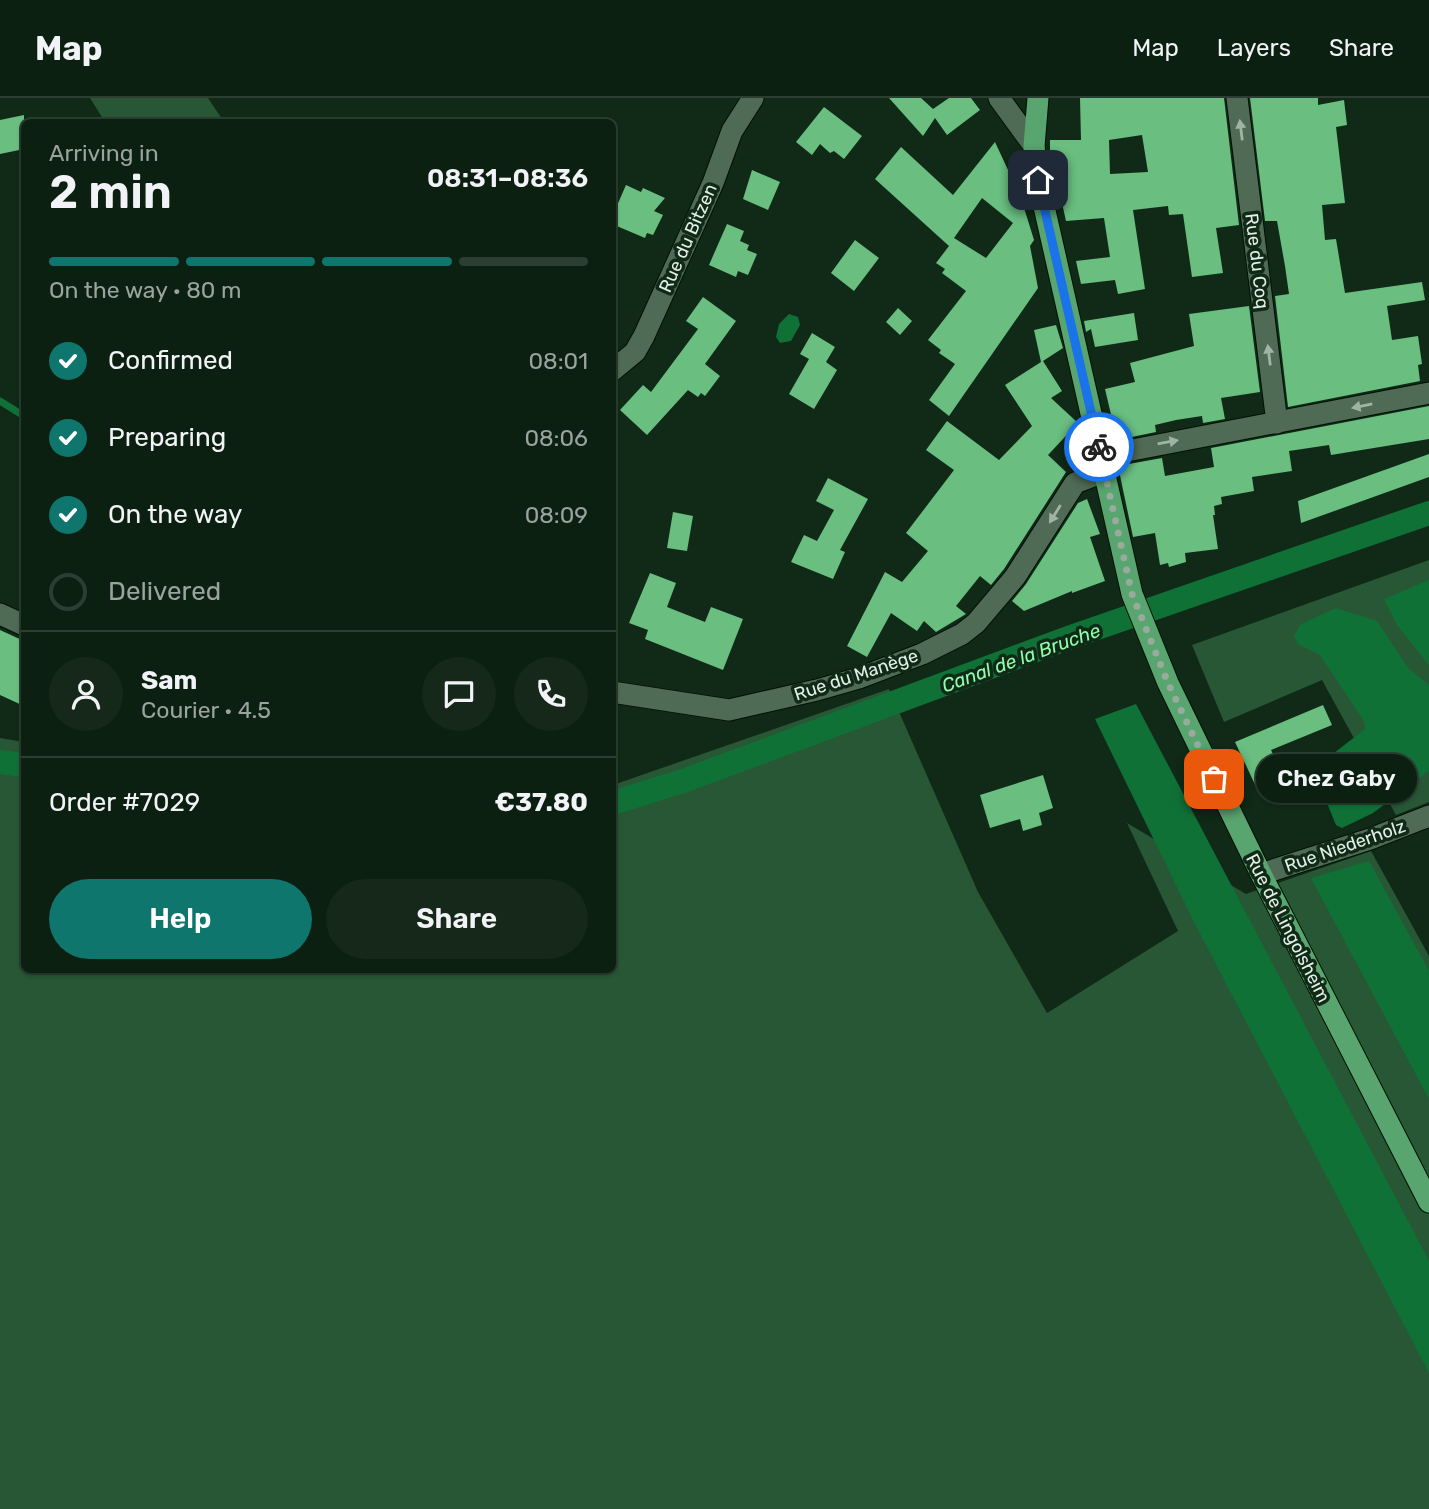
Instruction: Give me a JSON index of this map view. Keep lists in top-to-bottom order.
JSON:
{
  "streets": {
    "main road": ["Rue de Lingolsheim"],
    "street": [
      "Rue du Bitzen",
      "Rue du Coq",
      "Rue du Manège",
      "Rue Niederholz"
    ]
  },
  "crossings": [
    ["Rue du Manège", "Rue de Lingolsheim"],
    ["Rue Niederholz", "Rue de Lingolsheim"]
  ],
  "one_way": ["Rue du Coq", "Rue du Manège"],
  "water": ["Canal de la Bruche"],
  "places": ["Chez Gaby"],
  "page": {
    "header": "Map",
    "nav": ["Map", "Layers", "Share"],
    "heading": ["2 min", "Arriving in", "08:31–08:36"],
    "panel": [
      "Sam",
      "Courier · 4.5",
      "Order #7029",
      "€37.80"
    ],
    "bar": "On the way · 80 m",
    "list": [
      ["Confirmed", "08:01"],
      ["Preparing", "08:06"],
      ["On the way", "08:09"],
      "Delivered"
    ],
    "bubble": "Chez Gaby",
    "buttons": ["Help", "Share"]
  }
}
